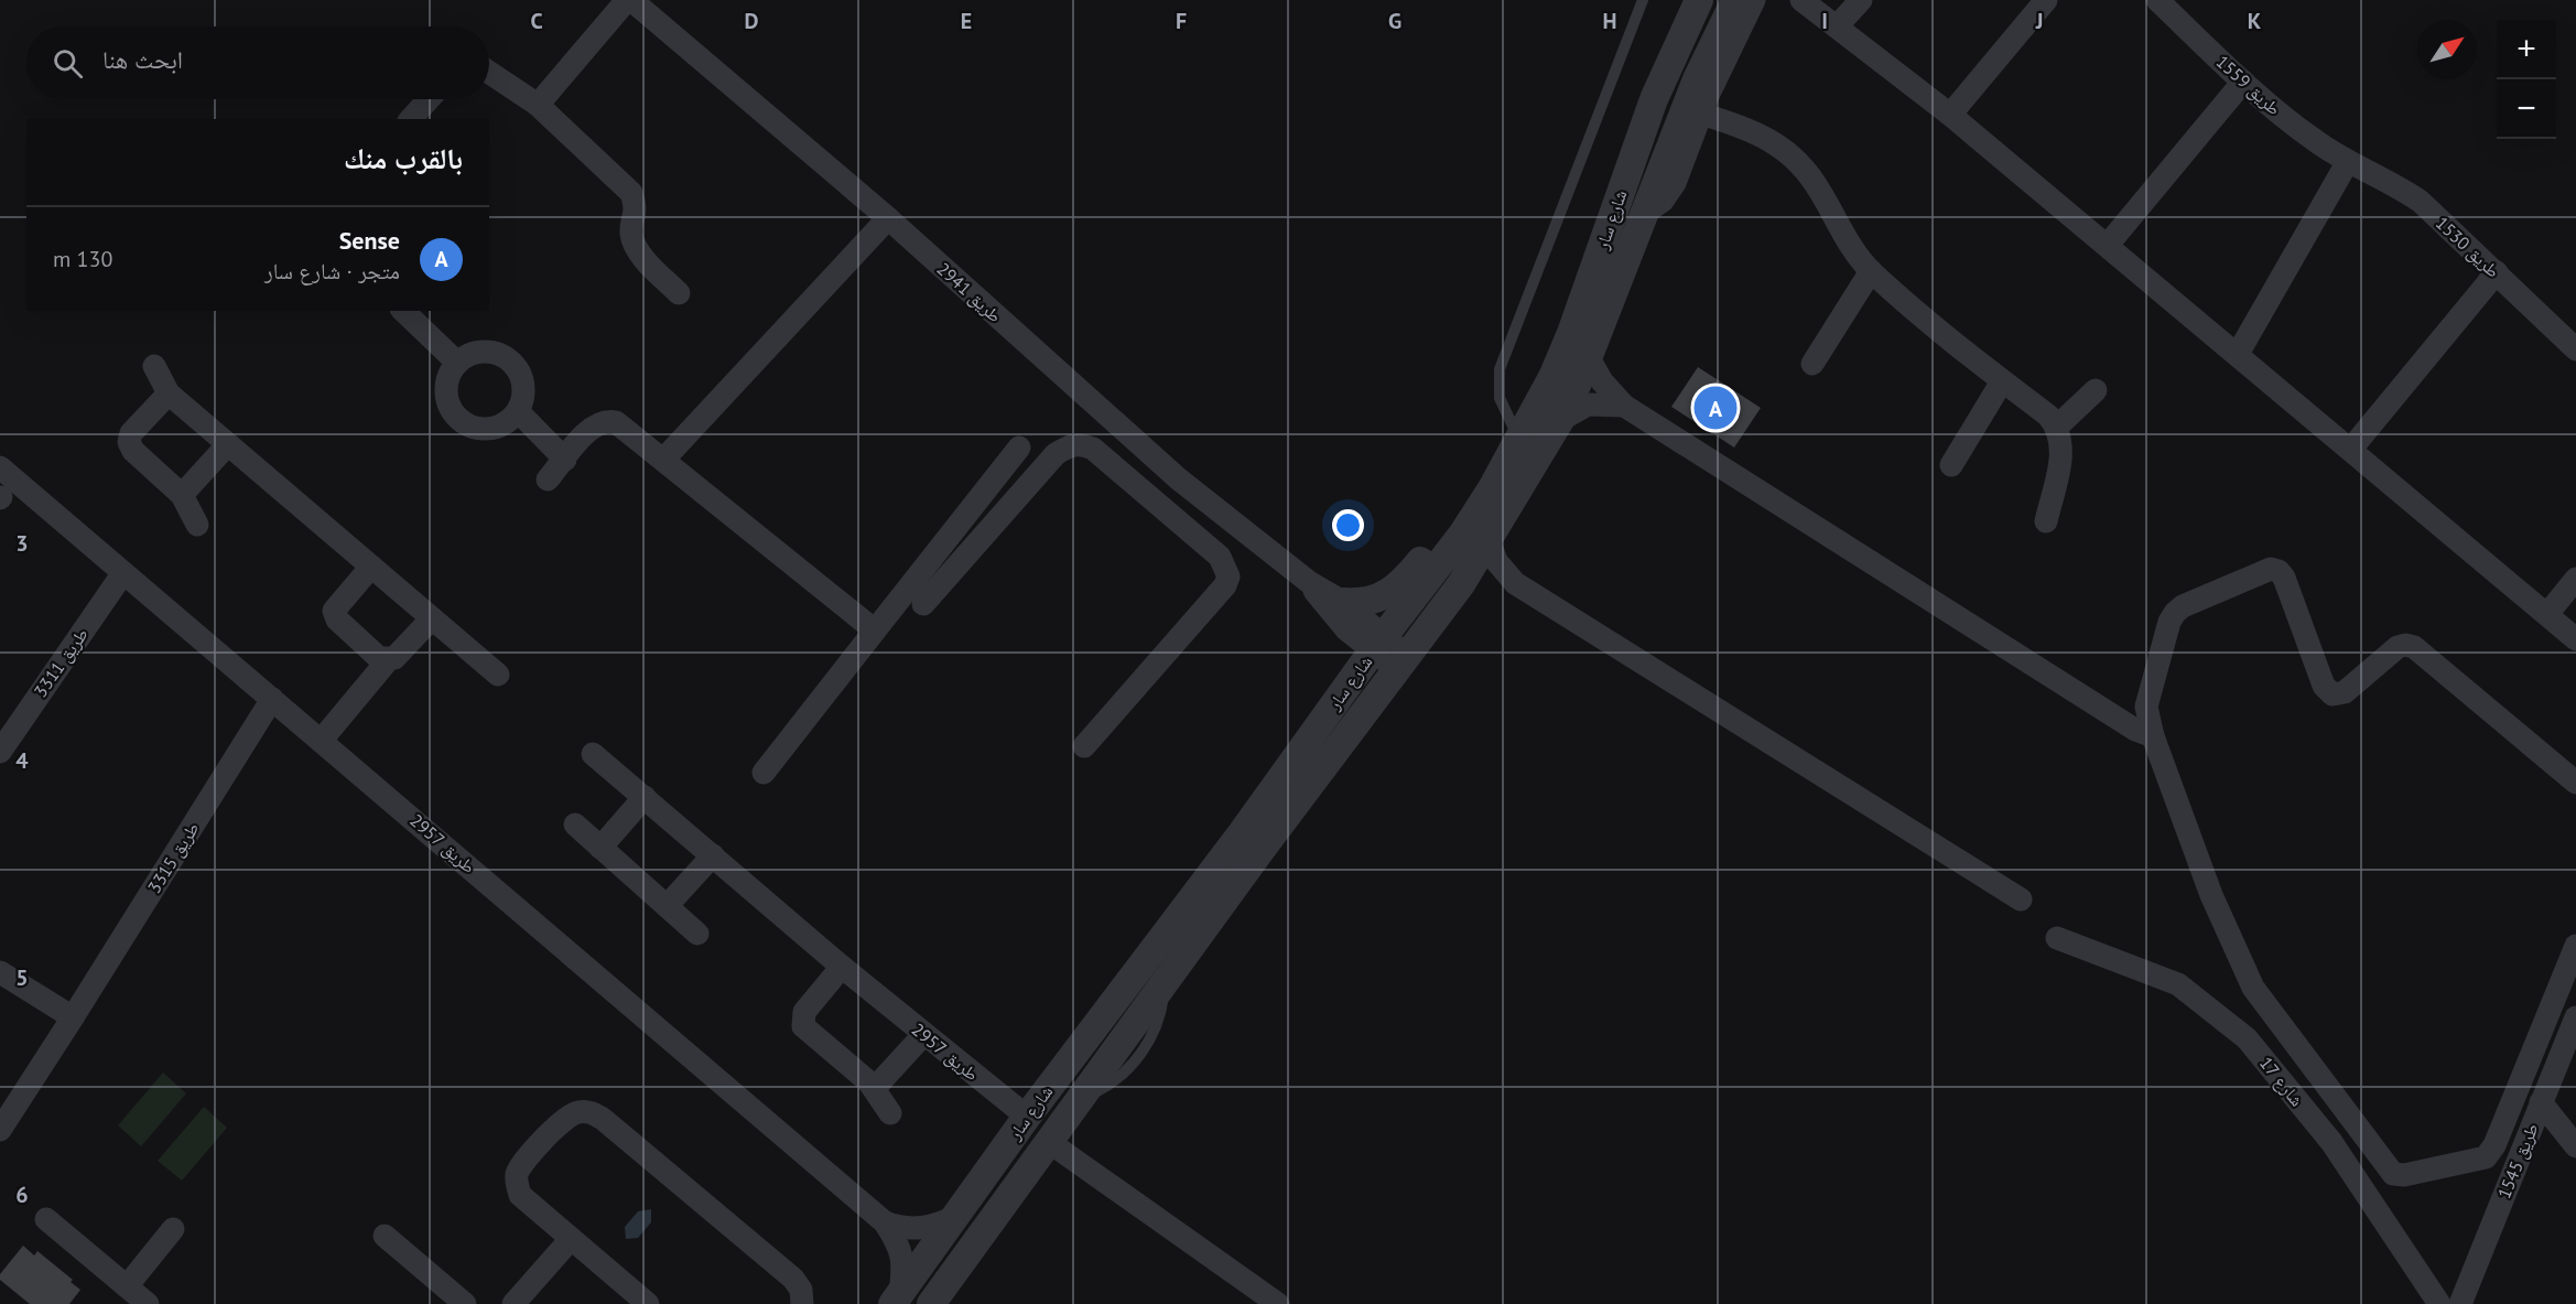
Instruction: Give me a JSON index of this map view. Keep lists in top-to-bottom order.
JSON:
{
  "streets": {
    "street": [
      "طريق 1559",
      "شارع سار",
      "طريق 1530",
      "طريق 2941",
      "طريق 3311",
      "طريق 2957",
      "طريق 3315",
      "شارع 17",
      "طريق 1545"
    ]
  },
  "crossings": [
    ["طريق 1559", "طريق 1530"],
    ["شارع سار", "طريق 2941"],
    ["شارع سار", "طريق 2957"],
    ["طريق 3311", "طريق 2957"],
    ["طريق 2957", "طريق 3315"]
  ],
  "north": "top right",
  "page": {
    "map_buttons": ["+", "−"],
    "search": "ابحث هنا",
    "heading": "بالقرب منك",
    "list": [
      {
        "mark": "A",
        "name": "Sense",
        "note": "متجر · شارع سار",
        "value": "130 m"
      }
    ],
    "pins": "A"
  },
  "grid": {
    "columns": [
      "C",
      "D",
      "E",
      "F",
      "G",
      "H",
      "I",
      "J",
      "K"
    ],
    "rows": [
      "3",
      "4",
      "5",
      "6"
    ]
  }
}
